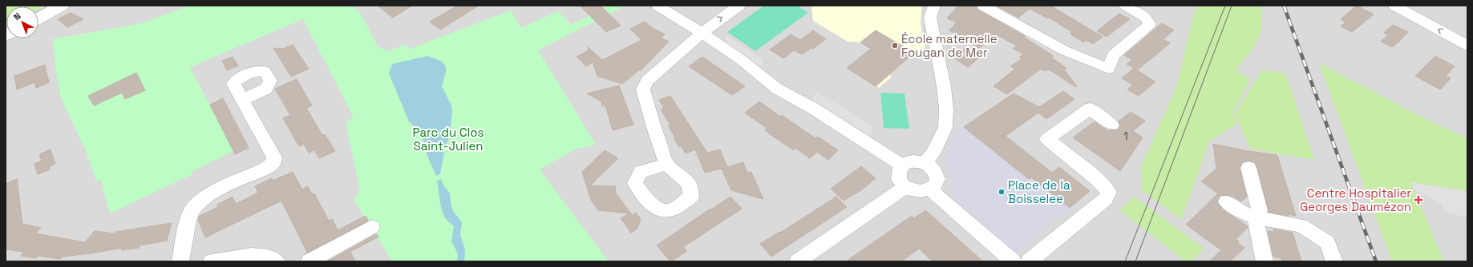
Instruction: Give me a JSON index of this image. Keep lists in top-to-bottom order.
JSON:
{
  "parks": ["Parc du Clos Saint-Julien"],
  "places": {
    "other": ["École maternelle Fougan de Mer", "Place de la Boisselee"],
    "health": ["Centre Hospitalier Georges Daumézon"]
  },
  "house_numbers": ["1"],
  "north": "top left"
}
